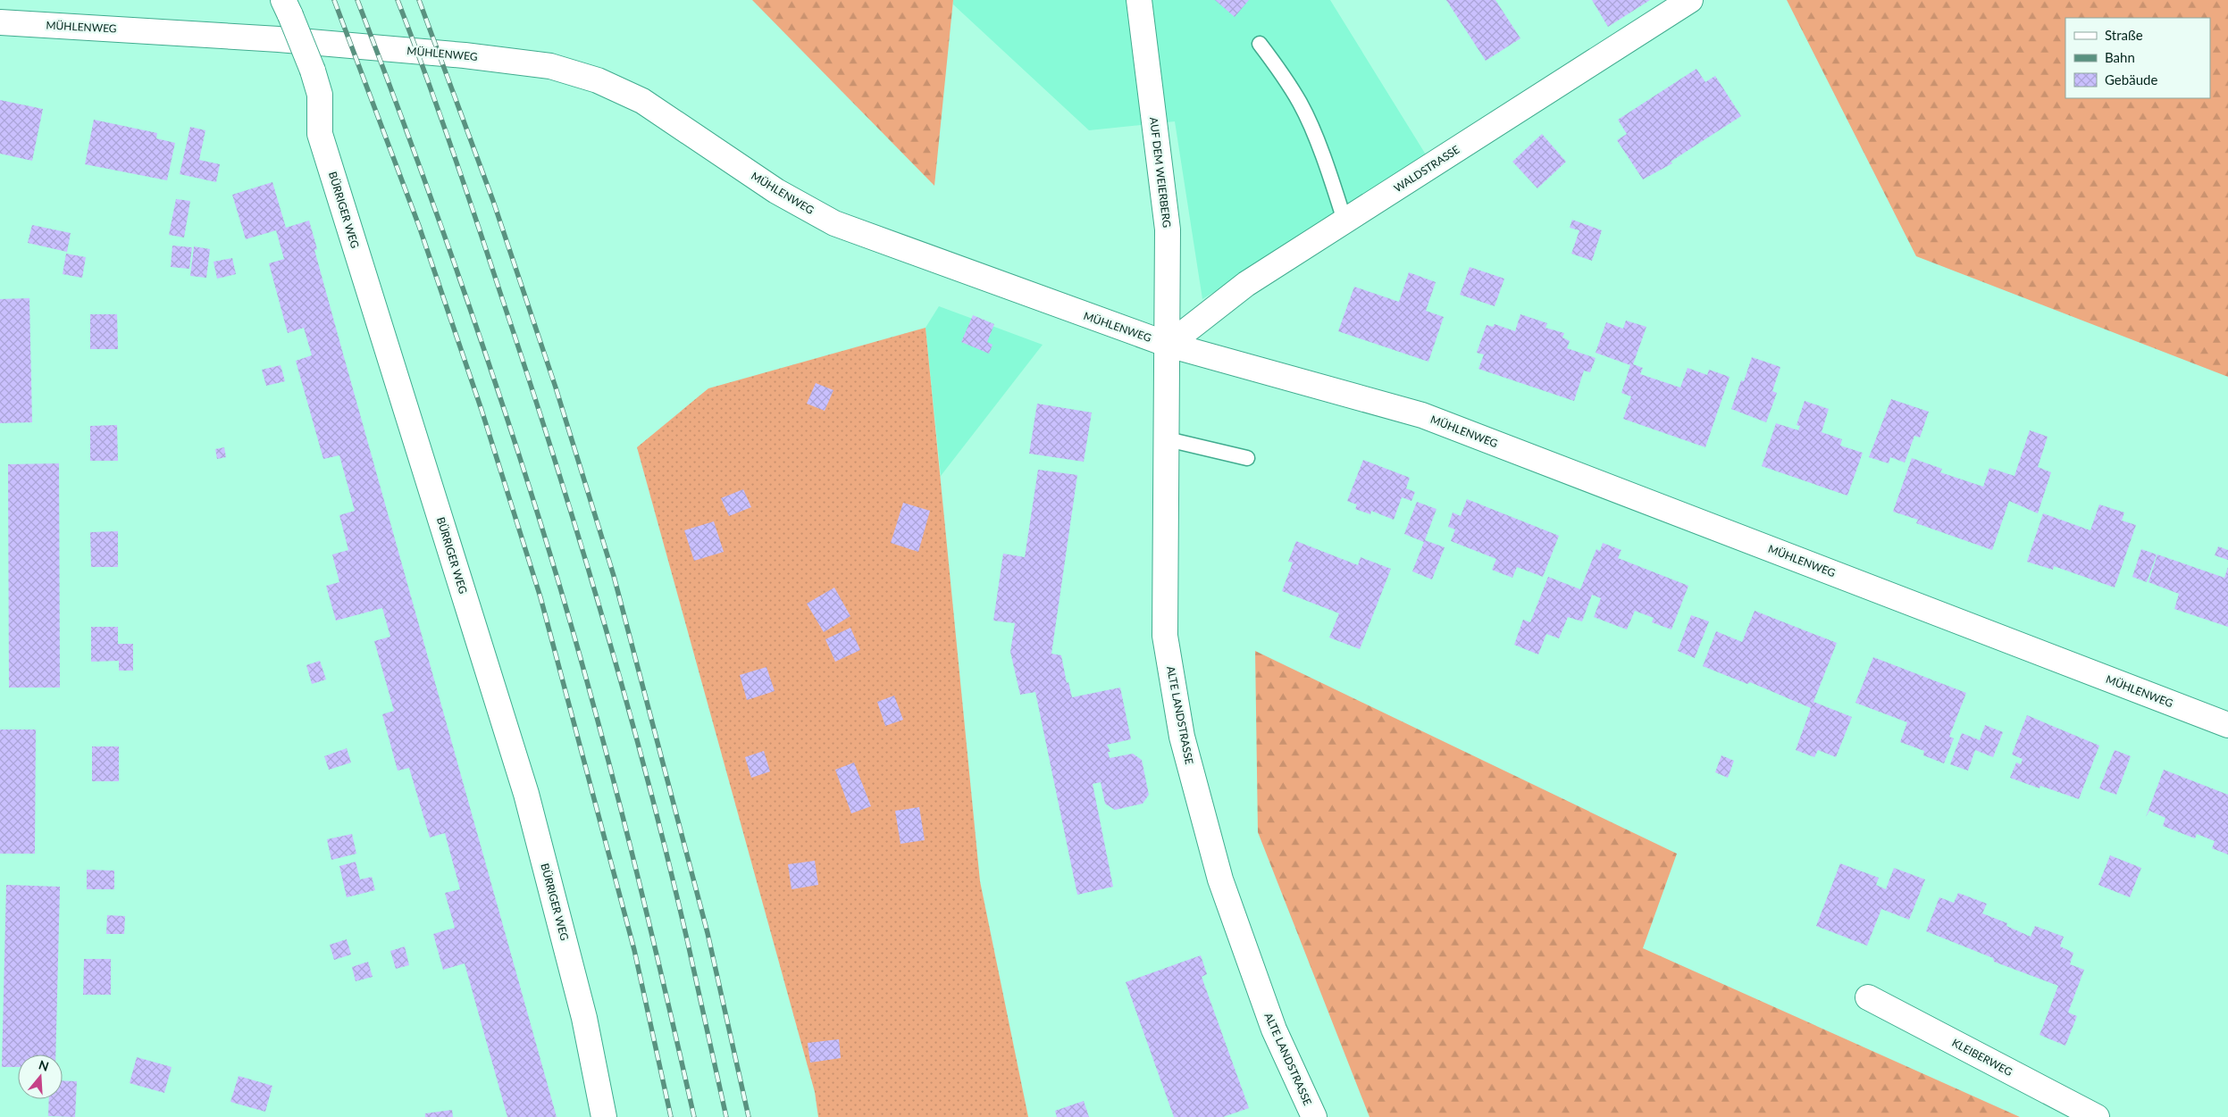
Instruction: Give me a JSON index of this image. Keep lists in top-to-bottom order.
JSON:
{
  "streets": {
    "street": [
      "MÜHLENWEG",
      "WALDSTRASSE",
      "AUF DEM WEIERBERG",
      "BÜRRIGER WEG",
      "ALTE LANDSTRASSE",
      "KLEIBERWEG"
    ]
  },
  "crossings": [
    ["MÜHLENWEG", "WALDSTRASSE"],
    ["MÜHLENWEG", "AUF DEM WEIERBERG"],
    ["MÜHLENWEG", "ALTE LANDSTRASSE"],
    ["WALDSTRASSE", "AUF DEM WEIERBERG"],
    ["WALDSTRASSE", "ALTE LANDSTRASSE"],
    ["AUF DEM WEIERBERG", "ALTE LANDSTRASSE"]
  ],
  "legend": ["Straße", "Bahn", "Gebäude"],
  "north": "top"
}
